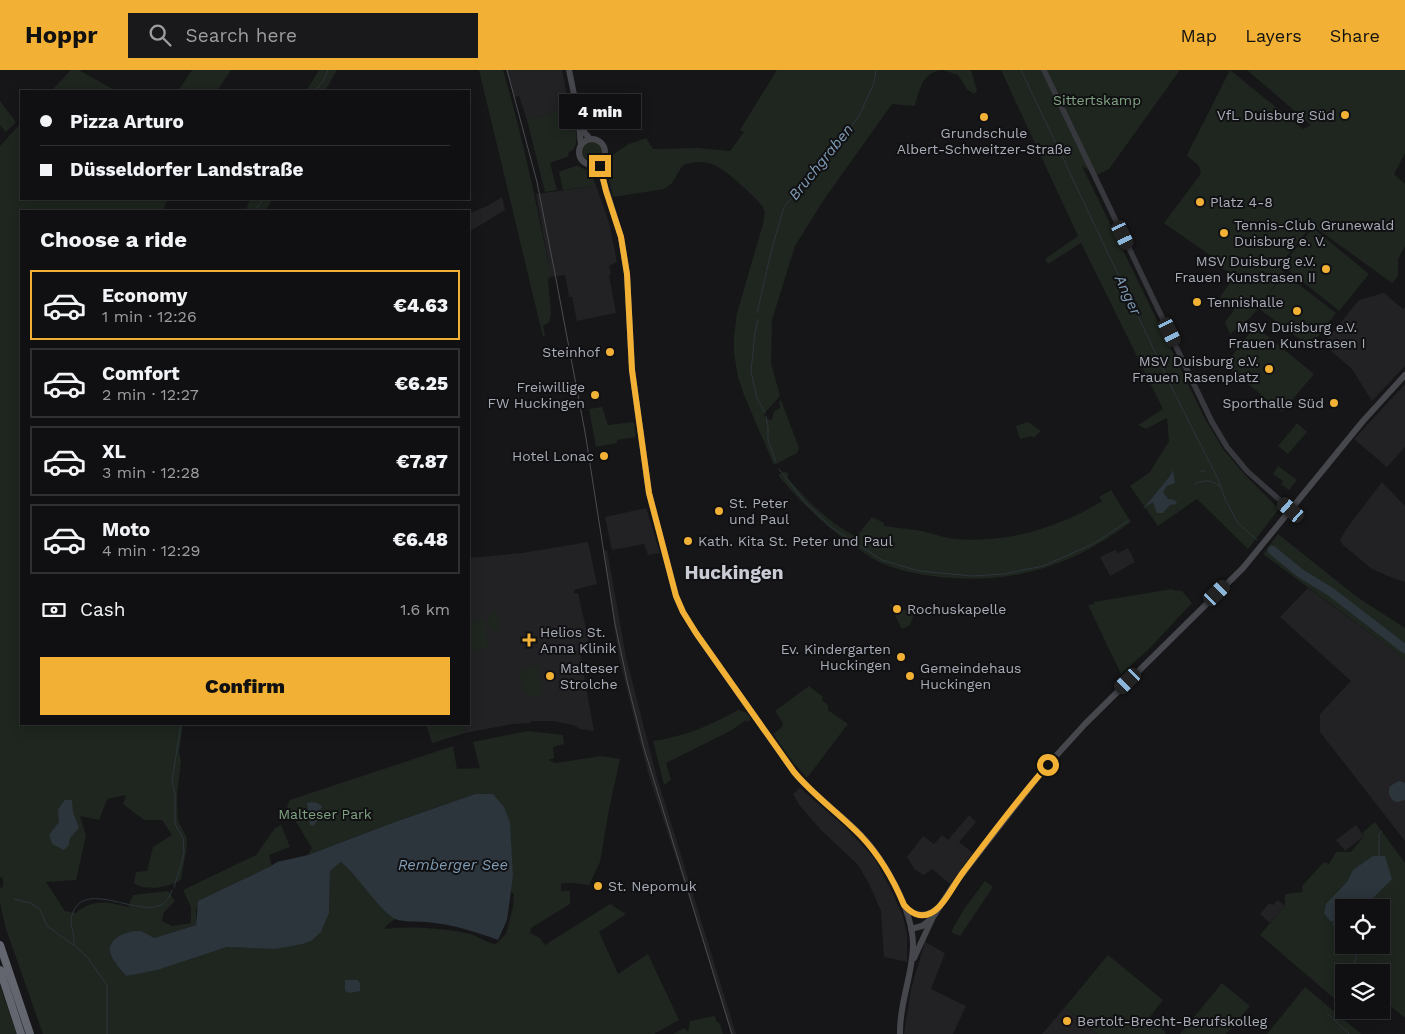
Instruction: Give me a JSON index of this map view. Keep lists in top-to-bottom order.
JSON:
{
  "districts": ["Huckingen"],
  "water": ["Bruchgraben", "Anger", "Remberger See"],
  "parks": ["Sittertskamp", "Malteser Park"],
  "places": {
    "other": [
      "VfL Duisburg Süd",
      "Grundschule Albert-Schweitzer-Straße",
      "Platz 4-8",
      "Tennis-Club Grunewald Duisburg e. V.",
      "MSV Duisburg e.V. Frauen Kunstrasen II",
      "Tennishalle",
      "MSV Duisburg e.V. Frauen Kunstrasen I",
      "Steinhof",
      "MSV Duisburg e.V. Frauen Rasenplatz",
      "Freiwillige FW Huckingen",
      "Sporthalle Süd",
      "Hotel Lonac",
      "St. Peter und Paul",
      "Kath. Kita St. Peter und Paul",
      "Rochuskapelle",
      "Ev. Kindergarten Huckingen",
      "Malteser Strolche",
      "Gemeindehaus Huckingen",
      "St. Nepomuk",
      "Bertolt-Brecht-Berufskolleg"
    ],
    "health": ["Helios St. Anna Klinik"]
  },
  "page": {
    "header": "Hoppr",
    "search": "Search here",
    "nav": ["Map", "Layers", "Share"],
    "banner": ["Pizza Arturo", "Düsseldorfer Landstraße"],
    "bubble": "4 min",
    "heading": "Choose a ride",
    "list": [
      {
        "name": "Economy",
        "note": "1 min · 12:26",
        "value": "€4.63"
      },
      {
        "name": "Comfort",
        "note": "2 min · 12:27",
        "value": "€6.25"
      },
      {
        "name": "XL",
        "note": "3 min · 12:28",
        "value": "€7.87"
      },
      {
        "name": "Moto",
        "note": "4 min · 12:29",
        "value": "€6.48"
      }
    ],
    "pay": ["Cash", "1.6 km"],
    "buttons": "Confirm"
  }
}
